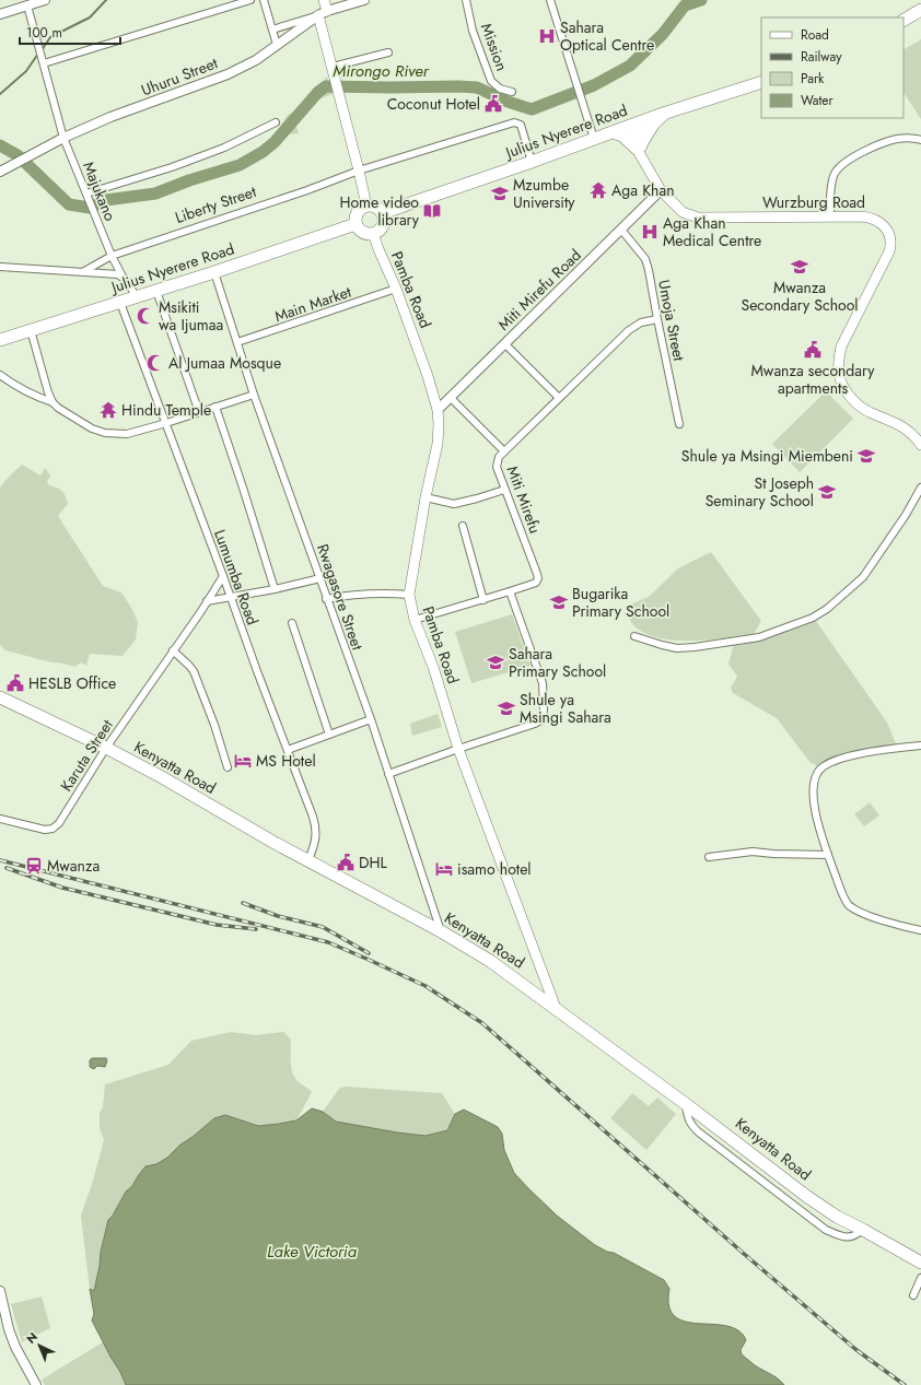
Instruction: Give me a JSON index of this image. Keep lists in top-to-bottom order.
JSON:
{
  "streets": {
    "highway": ["Julius Nyerere Road", "Kenyatta Road"],
    "main road": ["Wurzburg Road", "Pamba Road"],
    "street": [
      "Mission",
      "Uhuru Street",
      "Majukano",
      "Liberty Street",
      "Miti Mirefu Road",
      "Main Market",
      "Umoja Street",
      "Miti Mirefu",
      "Lumumba Road",
      "Rwagasore Street",
      "Karuta Street"
    ]
  },
  "crossings": [
    ["Uhuru Street", "Majukano"],
    ["Julius Nyerere Road", "Wurzburg Road"],
    ["Julius Nyerere Road", "Liberty Street"],
    ["Julius Nyerere Road", "Pamba Road"],
    ["Julius Nyerere Road", "Lumumba Road"],
    ["Julius Nyerere Road", "Rwagasore Street"],
    ["Majukano", "Liberty Street"],
    ["Wurzburg Road", "Miti Mirefu Road"],
    ["Pamba Road", "Miti Mirefu Road"],
    ["Pamba Road", "Main Market"],
    ["Pamba Road", "Miti Mirefu"],
    ["Pamba Road", "Kenyatta Road"],
    ["Miti Mirefu Road", "Umoja Street"],
    ["Main Market", "Rwagasore Street"],
    ["Umoja Street", "Miti Mirefu"],
    ["Lumumba Road", "Karuta Street"],
    ["Lumumba Road", "Kenyatta Road"],
    ["Rwagasore Street", "Kenyatta Road"],
    ["Karuta Street", "Kenyatta Road"]
  ],
  "water": ["Mirongo River", "Lake Victoria"],
  "places": {
    "hospital": ["Sahara Optical Centre", "Aga Khan Medical Centre"],
    "public building": [
      "Coconut Hotel",
      "Mwanza secondary apartments",
      "HESLB Office",
      "DHL"
    ],
    "temple": ["Aga Khan", "Hindu Temple"],
    "school or university": [
      "Mzumbe University",
      "Mwanza Secondary School",
      "Shule ya Msingi Miembeni",
      "St Joseph Seminary School",
      "Bugarika Primary School",
      "Sahara Primary School",
      "Shule ya Msingi Sahara"
    ],
    "library": ["Home video library"],
    "mosque": ["Msikiti wa Ijumaa", "Al Jumaa Mosque"],
    "hotel": ["MS Hotel", "isamo hotel"],
    "station": ["Mwanza"]
  },
  "legend": [
    "Road",
    "Railway",
    "Park",
    "Water"
  ],
  "scale_bar": "100 m",
  "north": "top left"
}
